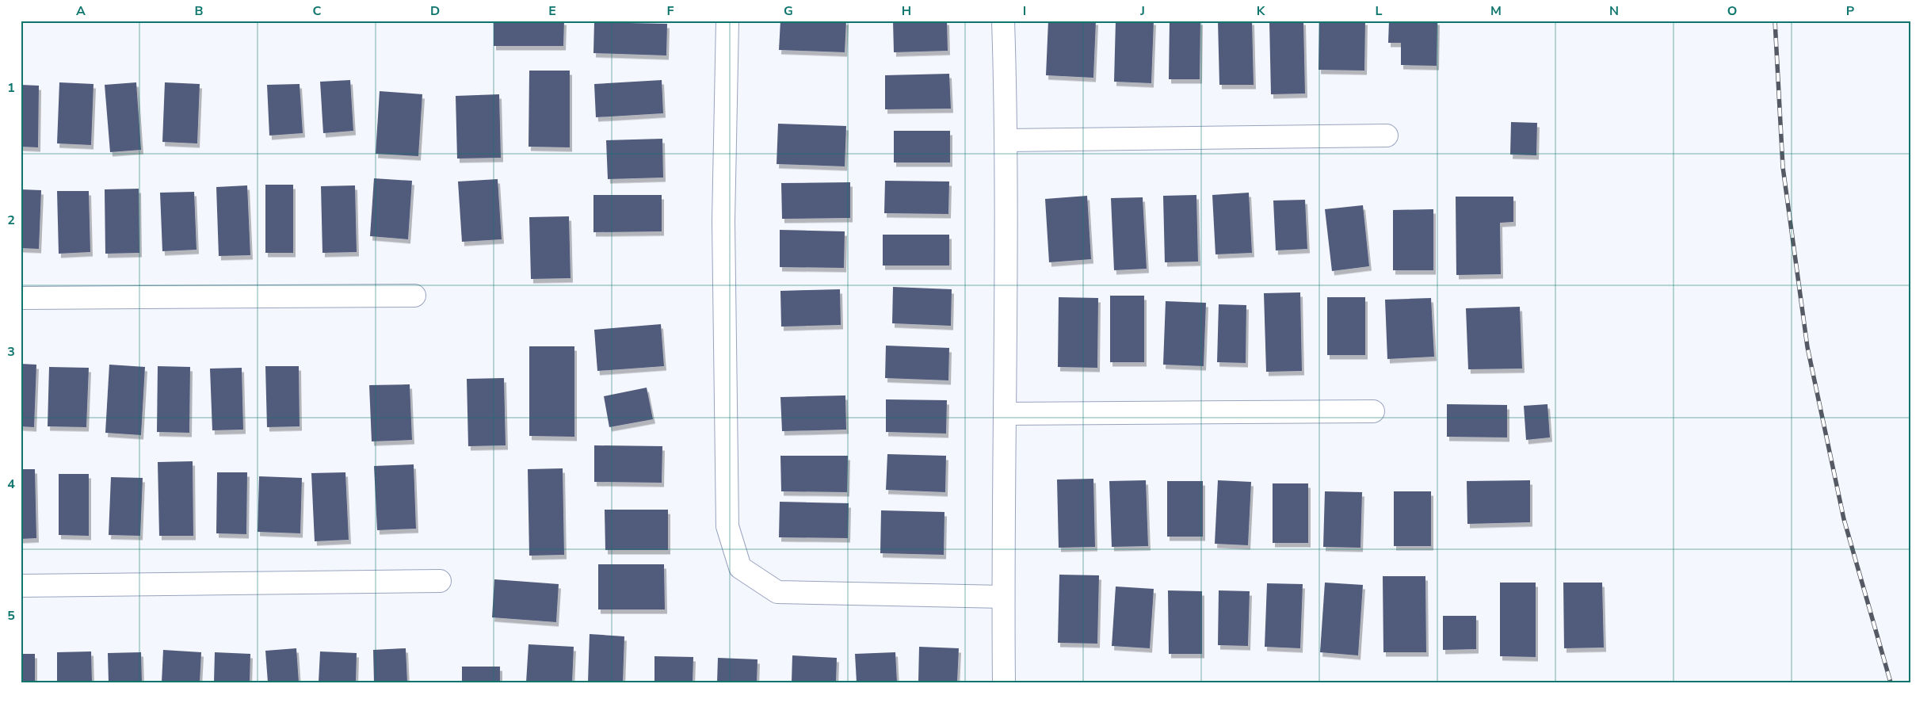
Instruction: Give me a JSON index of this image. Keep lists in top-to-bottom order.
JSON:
{
  "grid": {
    "columns": [
      "A",
      "B",
      "C",
      "D",
      "E",
      "F",
      "G",
      "H",
      "I",
      "J",
      "K",
      "L",
      "M",
      "N",
      "O",
      "P"
    ],
    "rows": [
      "1",
      "2",
      "3",
      "4",
      "5"
    ]
  }
}
